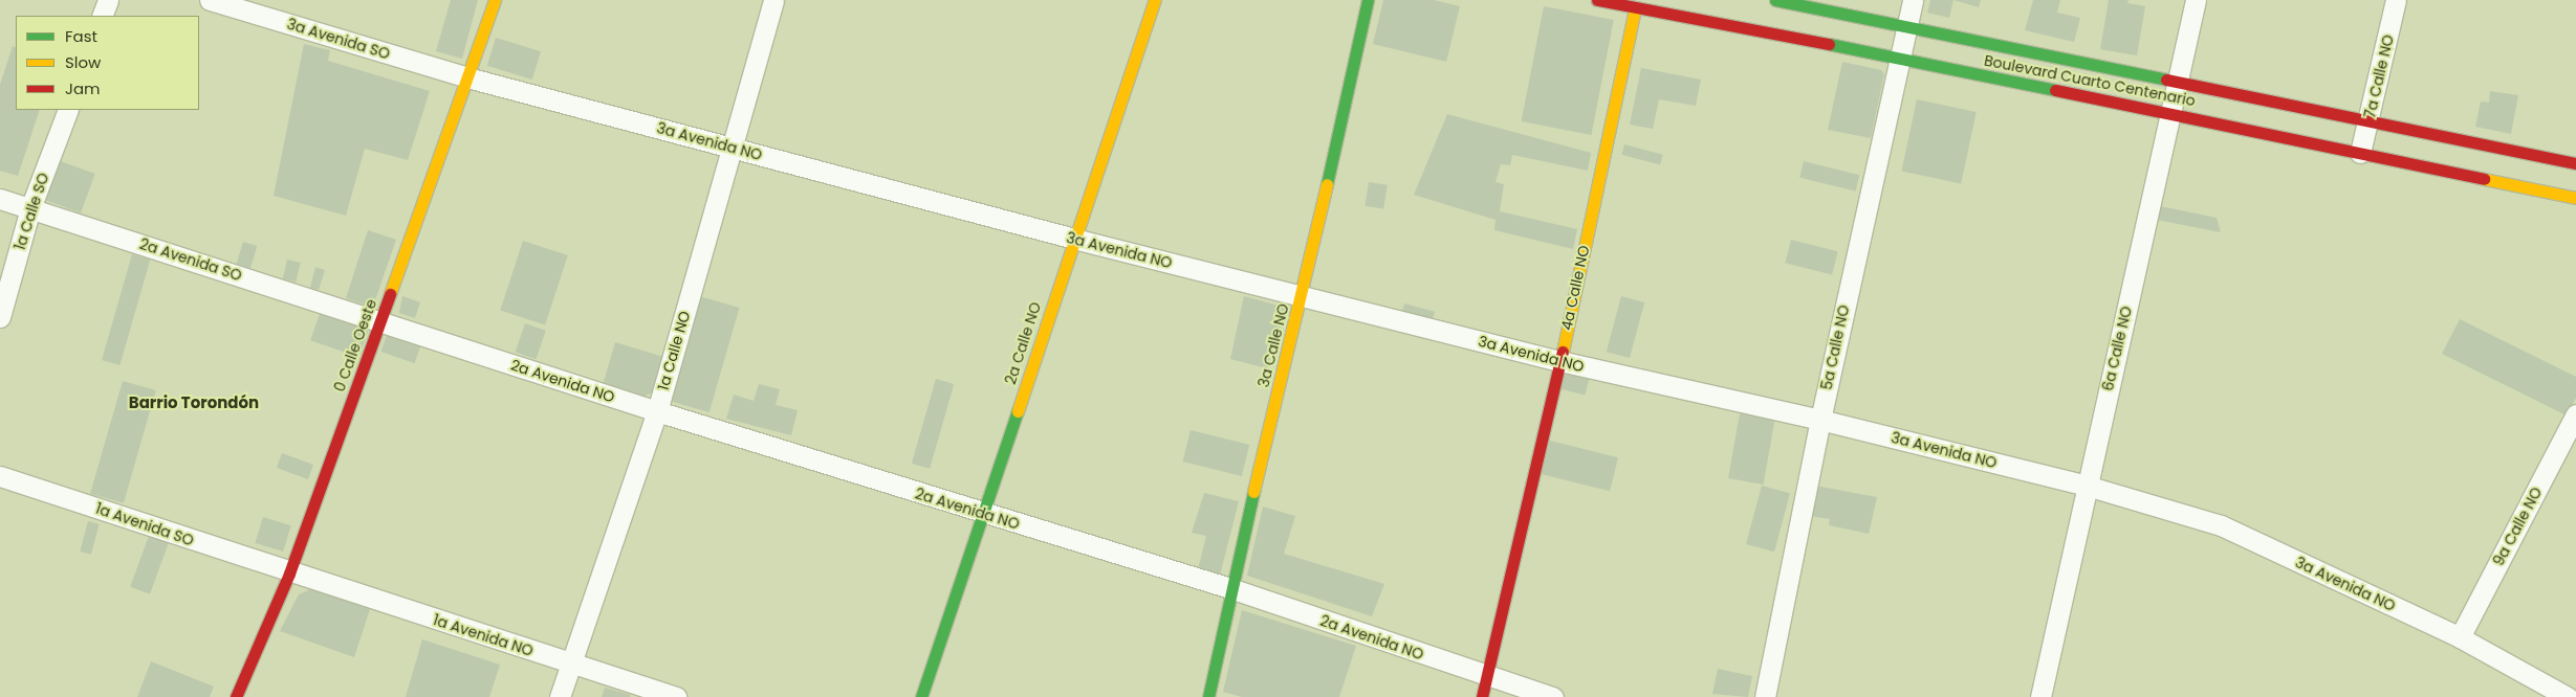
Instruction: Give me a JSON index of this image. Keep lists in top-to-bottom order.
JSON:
{
  "streets": {
    "street": [
      "3a Avenida SO",
      "7a Calle NO",
      "Boulevard Cuarto Centenario",
      "3a Avenida NO",
      "1a Calle SO",
      "2a Avenida SO",
      "4a Calle NO",
      "2a Calle NO",
      "0 Calle Oeste",
      "3a Calle NO",
      "5a Calle NO",
      "6a Calle NO",
      "1a Calle NO",
      "2a Avenida NO",
      "1a Avenida SO",
      "9a Calle NO",
      "1a Avenida NO"
    ]
  },
  "crossings": [
    ["3a Avenida SO", "3a Avenida NO"],
    ["3a Avenida SO", "0 Calle Oeste"],
    ["7a Calle NO", "Boulevard Cuarto Centenario"],
    ["Boulevard Cuarto Centenario", "4a Calle NO"],
    ["Boulevard Cuarto Centenario", "5a Calle NO"],
    ["Boulevard Cuarto Centenario", "6a Calle NO"],
    ["3a Avenida NO", "4a Calle NO"],
    ["3a Avenida NO", "2a Calle NO"],
    ["3a Avenida NO", "0 Calle Oeste"],
    ["3a Avenida NO", "3a Calle NO"],
    ["3a Avenida NO", "5a Calle NO"],
    ["3a Avenida NO", "6a Calle NO"],
    ["3a Avenida NO", "1a Calle NO"],
    ["3a Avenida NO", "9a Calle NO"],
    ["1a Calle SO", "2a Avenida SO"],
    ["2a Avenida SO", "0 Calle Oeste"],
    ["2a Avenida SO", "2a Avenida NO"],
    ["4a Calle NO", "2a Avenida NO"],
    ["2a Calle NO", "2a Avenida NO"],
    ["0 Calle Oeste", "2a Avenida NO"],
    ["0 Calle Oeste", "1a Avenida SO"],
    ["0 Calle Oeste", "1a Avenida NO"],
    ["3a Calle NO", "2a Avenida NO"],
    ["1a Calle NO", "2a Avenida NO"],
    ["1a Calle NO", "1a Avenida NO"],
    ["1a Avenida SO", "1a Avenida NO"]
  ],
  "districts": ["Barrio Torondón"],
  "legend": ["Fast", "Slow", "Jam"]
}
